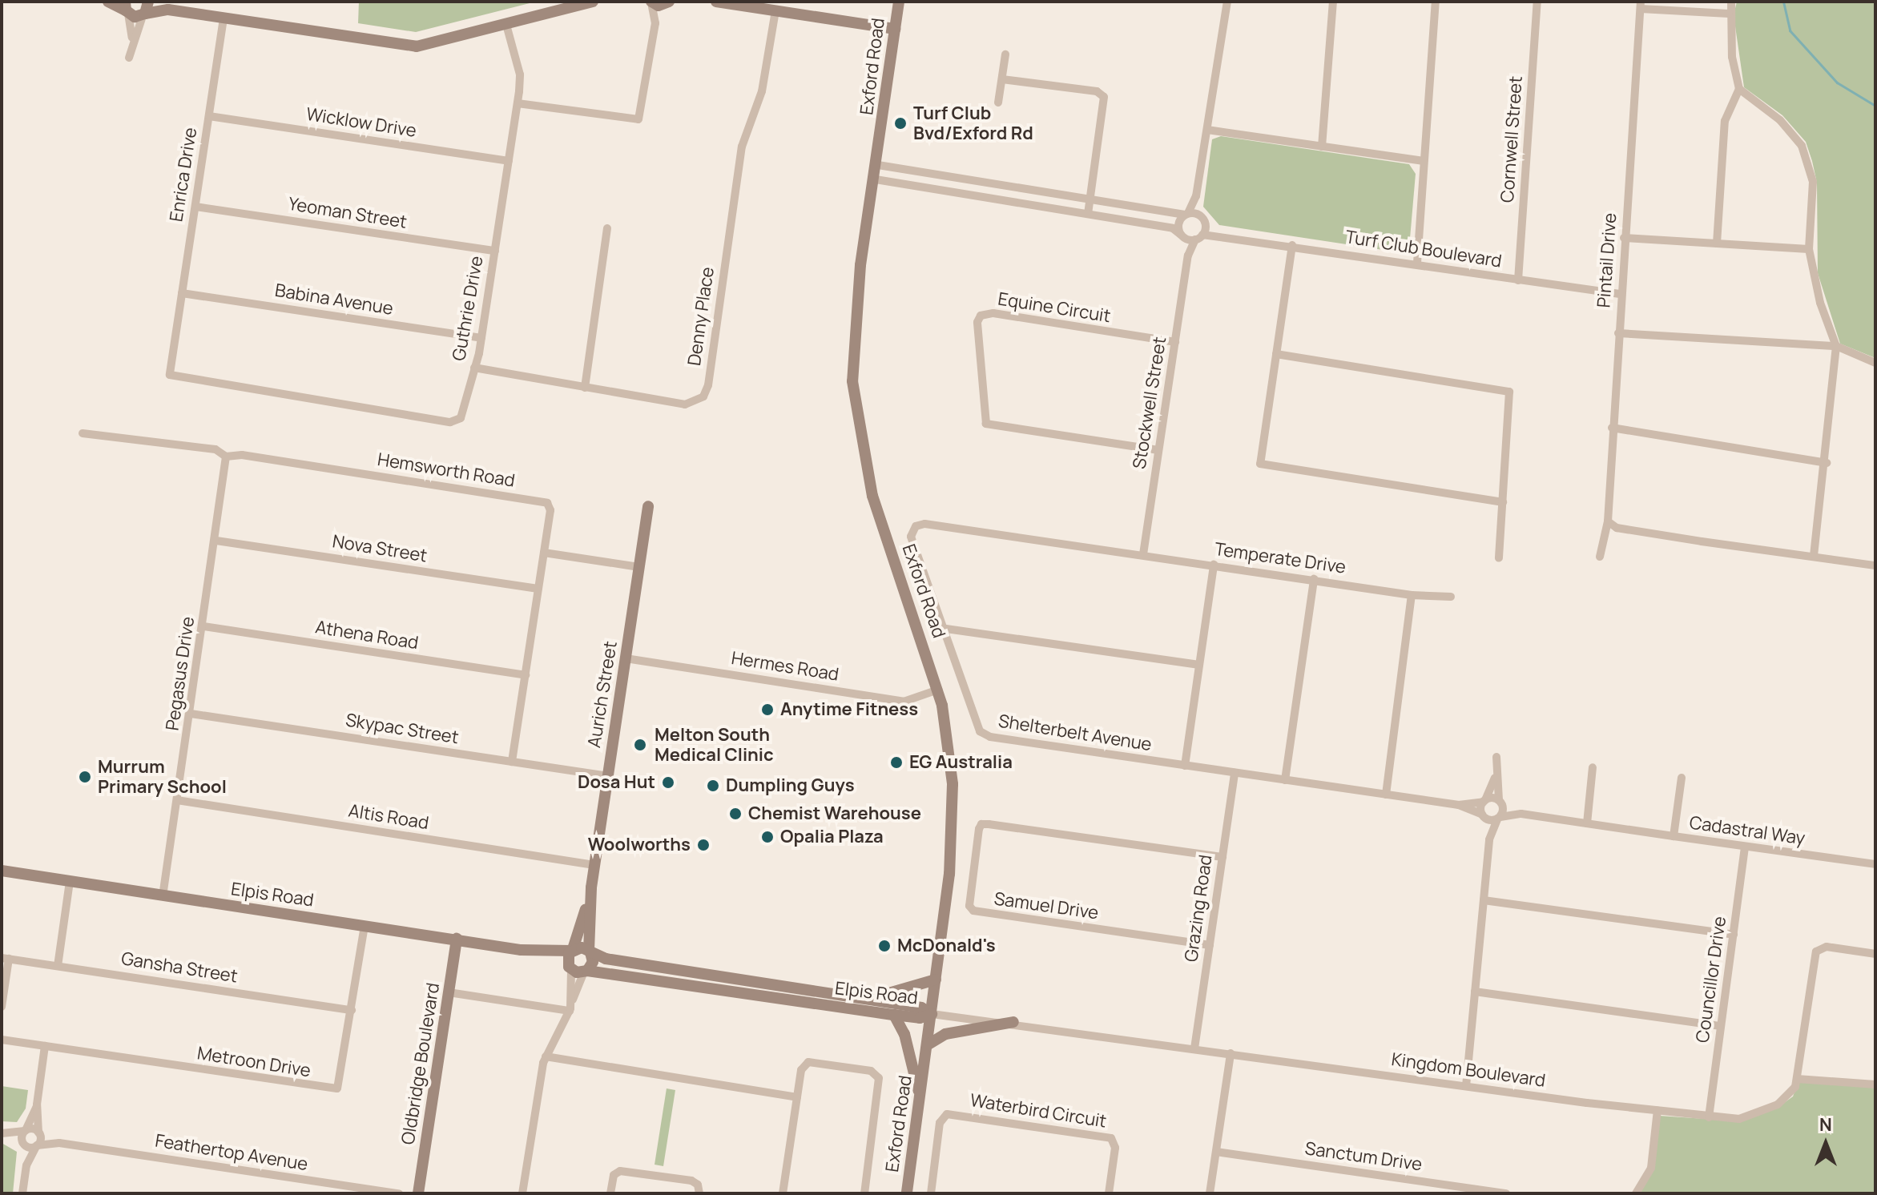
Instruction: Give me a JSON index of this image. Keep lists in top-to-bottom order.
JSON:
{
  "streets": {
    "street": [
      "Exford Road",
      "Wicklow Drive",
      "Cornwell Street",
      "Enrica Drive",
      "Yeoman Street",
      "Turf Club Boulevard",
      "Pintail Drive",
      "Babina Avenue",
      "Equine Circuit",
      "Guthrie Drive",
      "Denny Place",
      "Stockwell Street",
      "Hemsworth Road",
      "Nova Street",
      "Temperate Drive",
      "Athena Road",
      "Hermes Road",
      "Pegasus Drive",
      "Aurich Street",
      "Skypac Street",
      "Shelterbelt Avenue",
      "Altis Road",
      "Cadastral Way",
      "Elpis Road",
      "Samuel Drive",
      "Grazing Road",
      "Gansha Street",
      "Councillor Drive",
      "Metroon Drive",
      "Oldbridge Boulevard",
      "Kingdom Boulevard",
      "Waterbird Circuit",
      "Feathertop Avenue",
      "Sanctum Drive"
    ]
  },
  "crossings": [
    ["Exford Road", "Hermes Road"],
    ["Exford Road", "Elpis Road"],
    ["Exford Road", "Kingdom Boulevard"],
    ["Wicklow Drive", "Enrica Drive"],
    ["Wicklow Drive", "Guthrie Drive"],
    ["Cornwell Street", "Turf Club Boulevard"],
    ["Enrica Drive", "Yeoman Street"],
    ["Enrica Drive", "Babina Avenue"],
    ["Enrica Drive", "Guthrie Drive"],
    ["Yeoman Street", "Guthrie Drive"],
    ["Turf Club Boulevard", "Pintail Drive"],
    ["Turf Club Boulevard", "Stockwell Street"],
    ["Babina Avenue", "Guthrie Drive"],
    ["Equine Circuit", "Stockwell Street"],
    ["Guthrie Drive", "Denny Place"],
    ["Stockwell Street", "Temperate Drive"],
    ["Stockwell Street", "Shelterbelt Avenue"],
    ["Hemsworth Road", "Nova Street"],
    ["Hemsworth Road", "Athena Road"],
    ["Hemsworth Road", "Pegasus Drive"],
    ["Hemsworth Road", "Skypac Street"],
    ["Nova Street", "Pegasus Drive"],
    ["Temperate Drive", "Shelterbelt Avenue"],
    ["Athena Road", "Pegasus Drive"],
    ["Hermes Road", "Aurich Street"],
    ["Pegasus Drive", "Skypac Street"],
    ["Pegasus Drive", "Altis Road"],
    ["Pegasus Drive", "Elpis Road"],
    ["Aurich Street", "Skypac Street"],
    ["Aurich Street", "Altis Road"],
    ["Aurich Street", "Elpis Road"],
    ["Shelterbelt Avenue", "Grazing Road"],
    ["Cadastral Way", "Councillor Drive"],
    ["Elpis Road", "Metroon Drive"],
    ["Elpis Road", "Oldbridge Boulevard"],
    ["Elpis Road", "Kingdom Boulevard"],
    ["Samuel Drive", "Grazing Road"],
    ["Grazing Road", "Kingdom Boulevard"],
    ["Gansha Street", "Metroon Drive"],
    ["Councillor Drive", "Kingdom Boulevard"]
  ],
  "places": [
    "Turf Club Bvd/Exford Rd",
    "Anytime Fitness",
    "Melton South Medical Clinic",
    "EG Australia",
    "Murrum Primary School",
    "Dosa Hut",
    "Dumpling Guys",
    "Chemist Warehouse",
    "Opalia Plaza",
    "Woolworths",
    "McDonald's"
  ],
  "north": "top"
}
